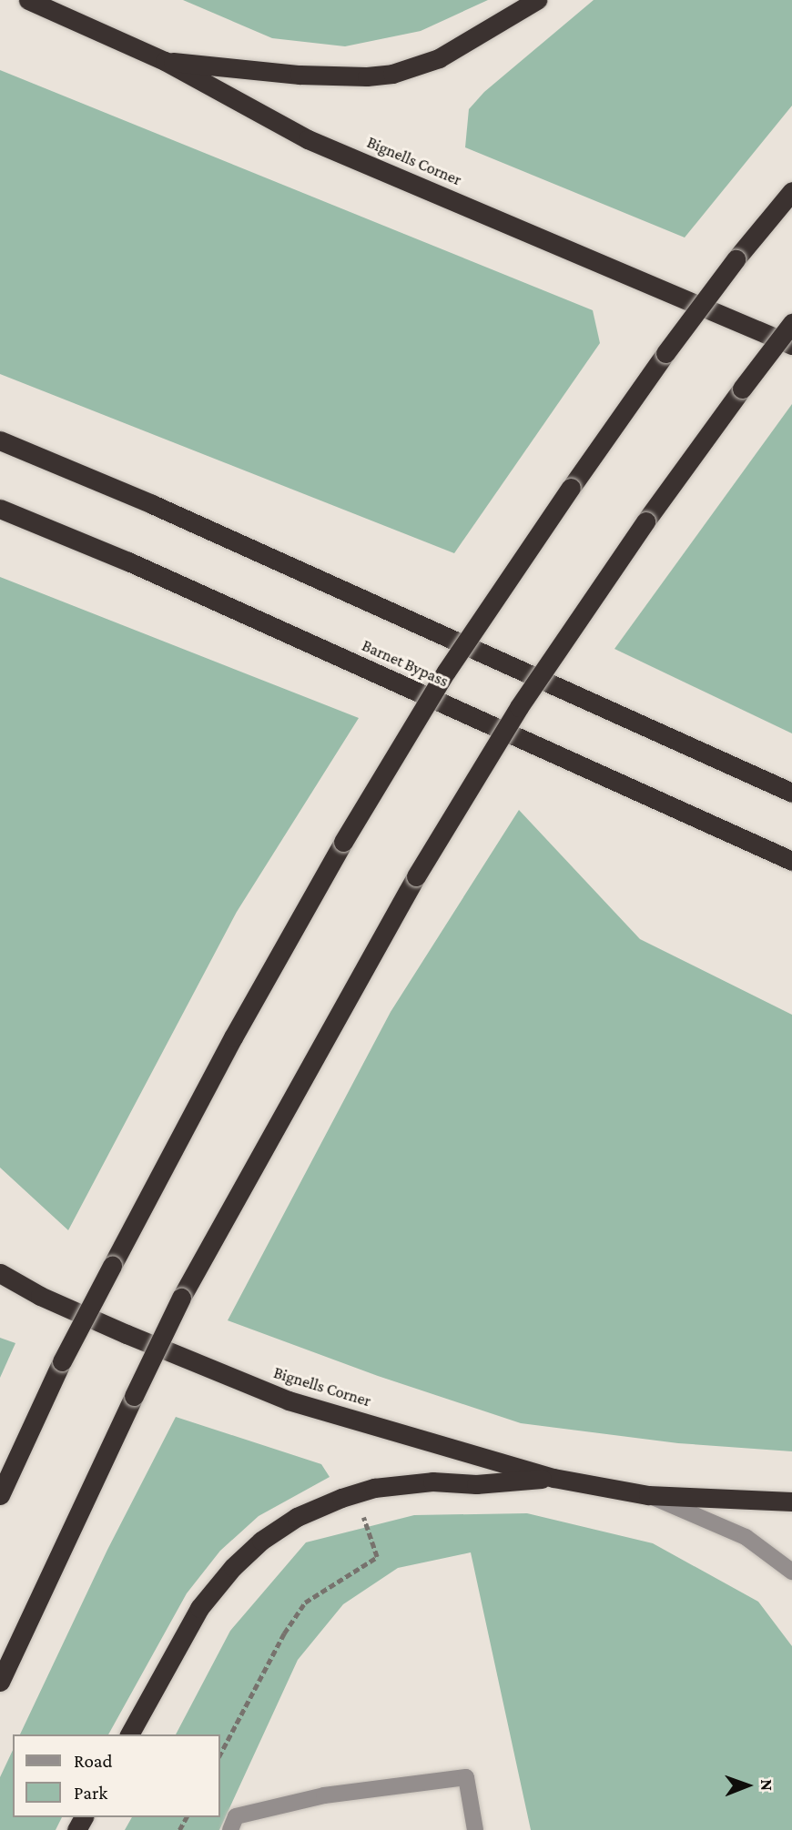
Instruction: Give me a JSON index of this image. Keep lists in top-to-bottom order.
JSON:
{
  "streets": {
    "highway": ["Bignells Corner", "Barnet Bypass"]
  },
  "legend": ["Road", "Park"],
  "north": "right"
}
